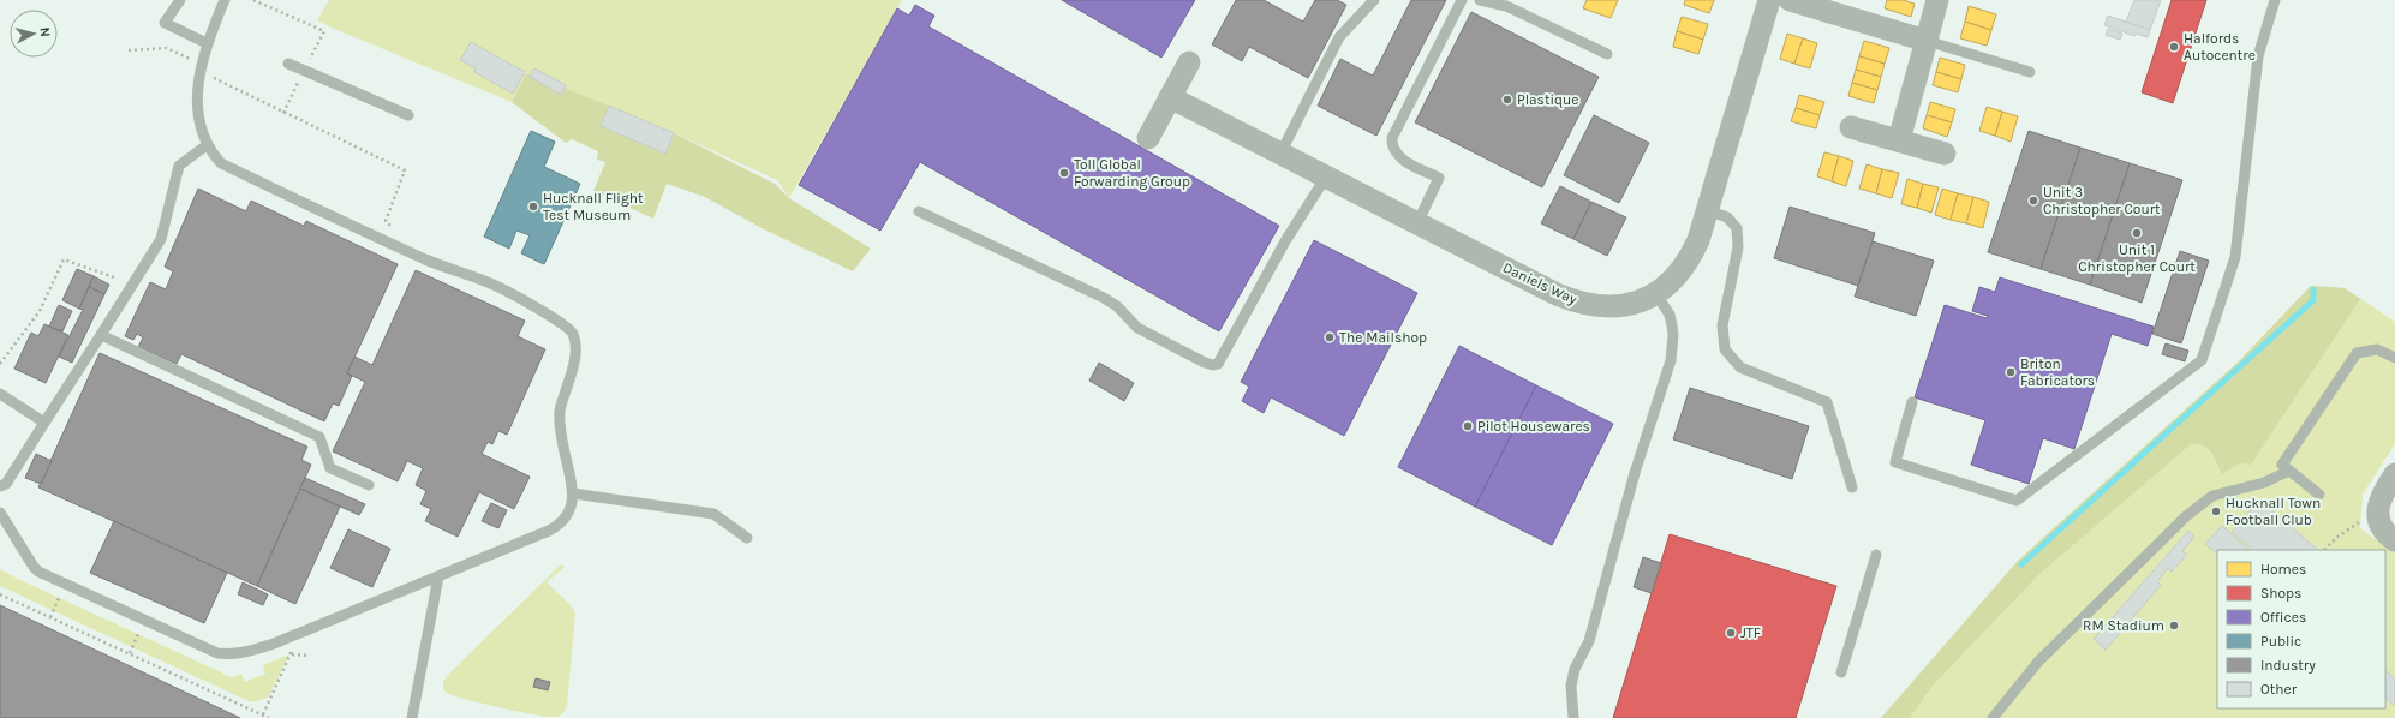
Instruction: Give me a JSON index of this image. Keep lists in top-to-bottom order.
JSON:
{
  "streets": {
    "street": ["Daniels Way"]
  },
  "places": [
    "Halfords Autocentre",
    "Plastique",
    "Toll Global Forwarding Group",
    "Unit 3 Christopher Court",
    "Hucknall Flight Test Museum",
    "Unit 1 Christopher Court",
    "The Mailshop",
    "Briton Fabricators",
    "Pilot Housewares",
    "Hucknall Town Football Club",
    "RM Stadium",
    "JTF"
  ],
  "legend": [
    "Homes",
    "Shops",
    "Offices",
    "Public",
    "Industry",
    "Other"
  ],
  "north": "right"
}
